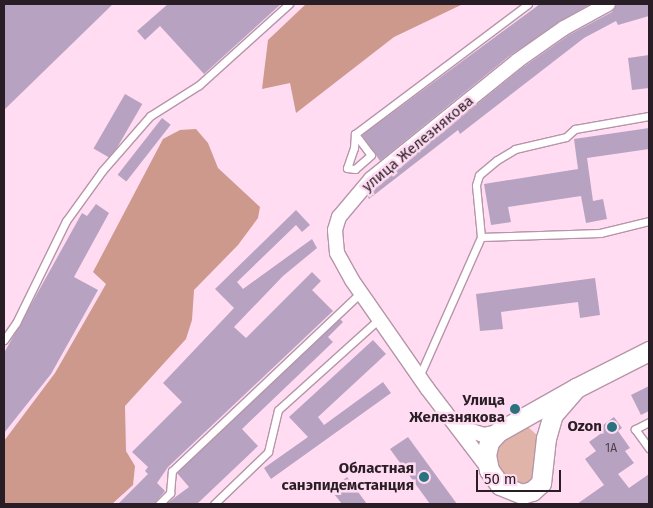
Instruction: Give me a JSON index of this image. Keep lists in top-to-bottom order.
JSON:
{
  "streets": {
    "main road": ["улица Железнякова"]
  },
  "places": ["Улица Железнякова", "Ozon", "Областная санэпидемстанция"],
  "house_numbers": ["1А"],
  "scale_bar": "50 m"
}
